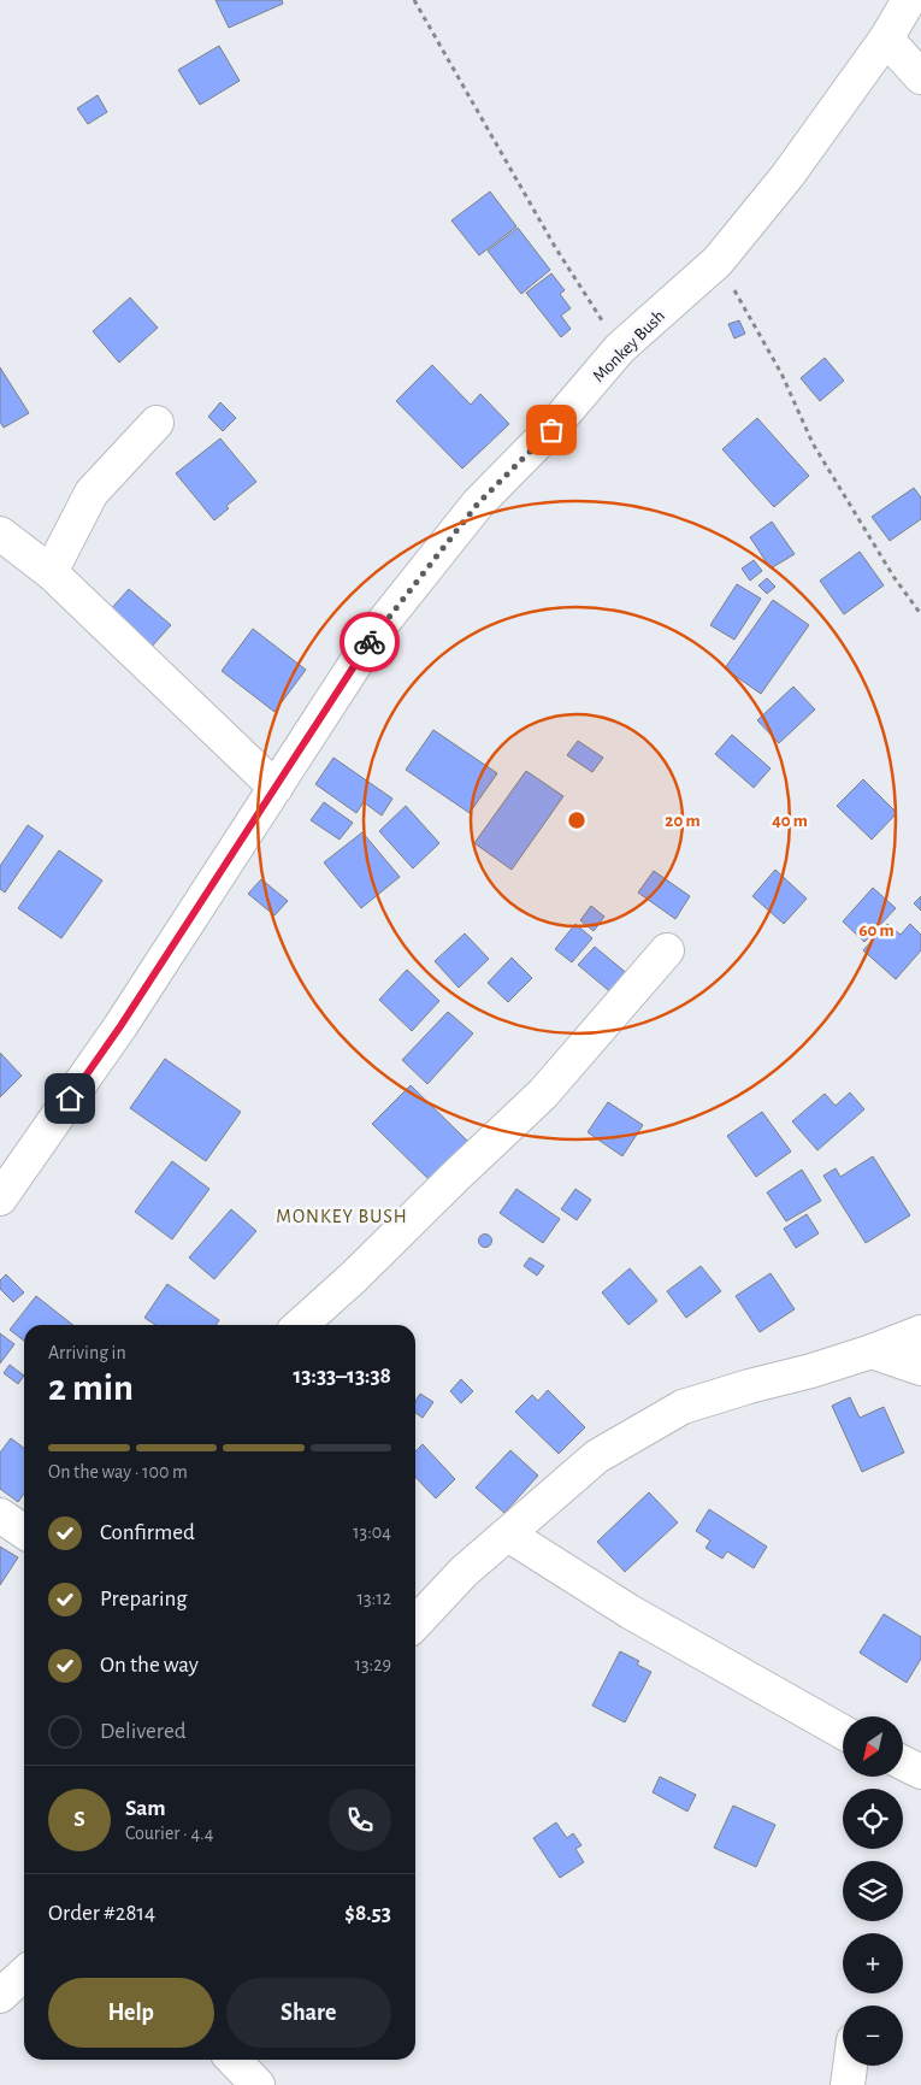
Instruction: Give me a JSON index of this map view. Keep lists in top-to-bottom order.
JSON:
{
  "streets": {
    "street": ["Monkey Bush"]
  },
  "districts": ["MONKEY BUSH"],
  "north": "bottom left",
  "page": {
    "heading": ["2 min", "Arriving in", "13:33–13:38"],
    "panel": [
      "Sam",
      "Courier · 4.4",
      "Order #2814",
      "$8.53"
    ],
    "bar": "On the way · 100 m",
    "list": [
      ["Confirmed", "13:04"],
      ["Preparing", "13:12"],
      ["On the way", "13:29"],
      "Delivered"
    ],
    "map_buttons": ["+", "−"],
    "round": "S",
    "buttons": ["Help", "Share"]
  },
  "rings": ["20 m", "40 m", "60 m"]
}
